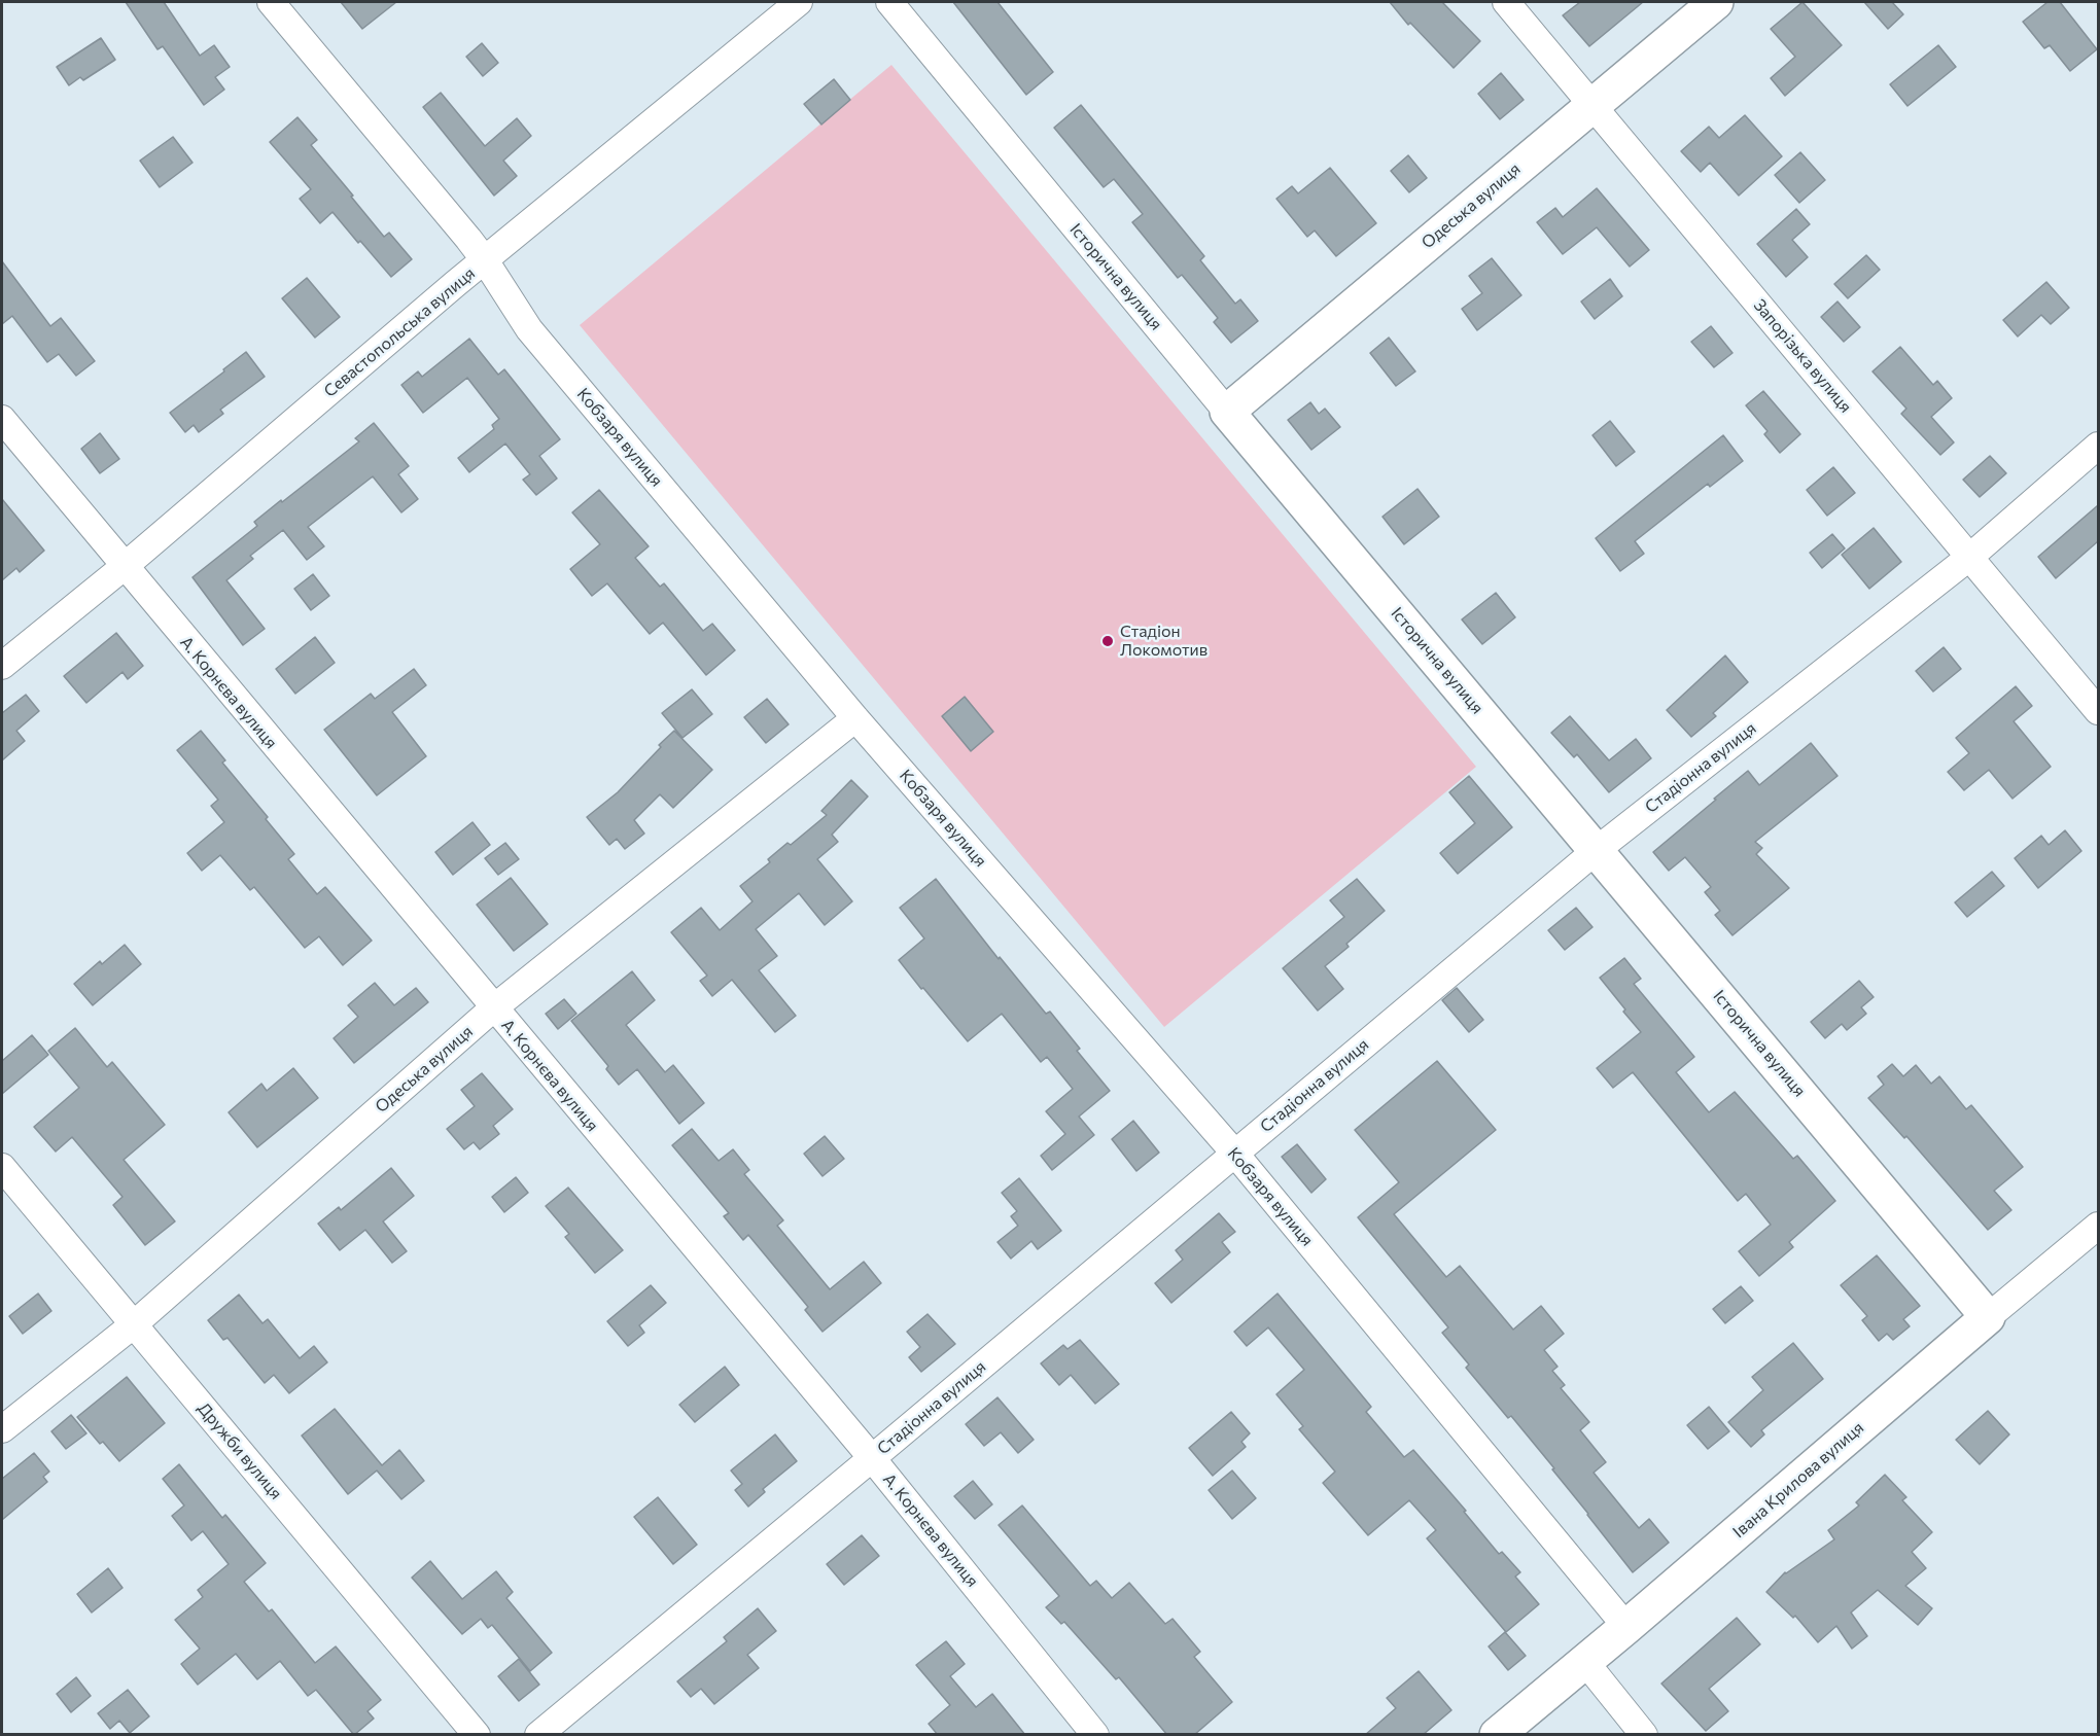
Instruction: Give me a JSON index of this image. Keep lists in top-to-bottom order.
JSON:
{
  "streets": {
    "street": [
      "Одеська вулиця",
      "Історична вулиця",
      "Севастопольська вулиця",
      "Запорізька вулиця",
      "Кобзаря вулиця",
      "А. Корнєва вулиця",
      "Стадіонна вулиця",
      "Дружби вулиця",
      "Івана Крилова вулиця"
    ]
  },
  "crossings": [
    ["Одеська вулиця", "Історична вулиця"],
    ["Одеська вулиця", "Запорізька вулиця"],
    ["Одеська вулиця", "Кобзаря вулиця"],
    ["Одеська вулиця", "А. Корнєва вулиця"],
    ["Одеська вулиця", "Дружби вулиця"],
    ["Історична вулиця", "Стадіонна вулиця"],
    ["Історична вулиця", "Івана Крилова вулиця"],
    ["Севастопольська вулиця", "Кобзаря вулиця"],
    ["Севастопольська вулиця", "А. Корнєва вулиця"],
    ["Запорізька вулиця", "Стадіонна вулиця"],
    ["Кобзаря вулиця", "Стадіонна вулиця"],
    ["Кобзаря вулиця", "Івана Крилова вулиця"],
    ["А. Корнєва вулиця", "Стадіонна вулиця"]
  ],
  "places": ["Стадіон Локомотив"]
}
